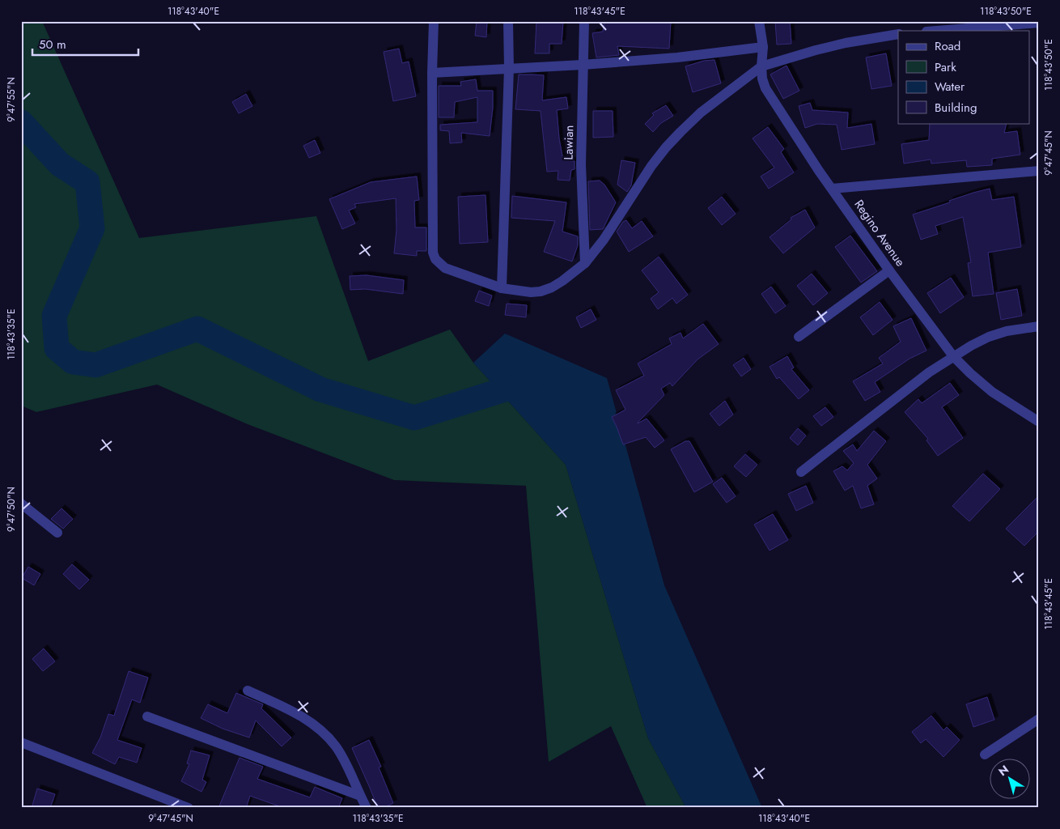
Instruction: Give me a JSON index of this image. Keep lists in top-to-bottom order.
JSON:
{
  "streets": {
    "street": ["Lawian", "Regino Avenue"]
  },
  "legend": [
    "Road",
    "Park",
    "Water",
    "Building"
  ],
  "scale_bar": "50 m",
  "north": "top left",
  "coordinates": [
    "118°43'40\"E",
    "118°43'45\"E",
    "118°43'50\"E",
    "9°47'55\"N",
    "9°47'45\"N",
    "118°43'35\"E",
    "9°47'50\"N"
  ]
}
